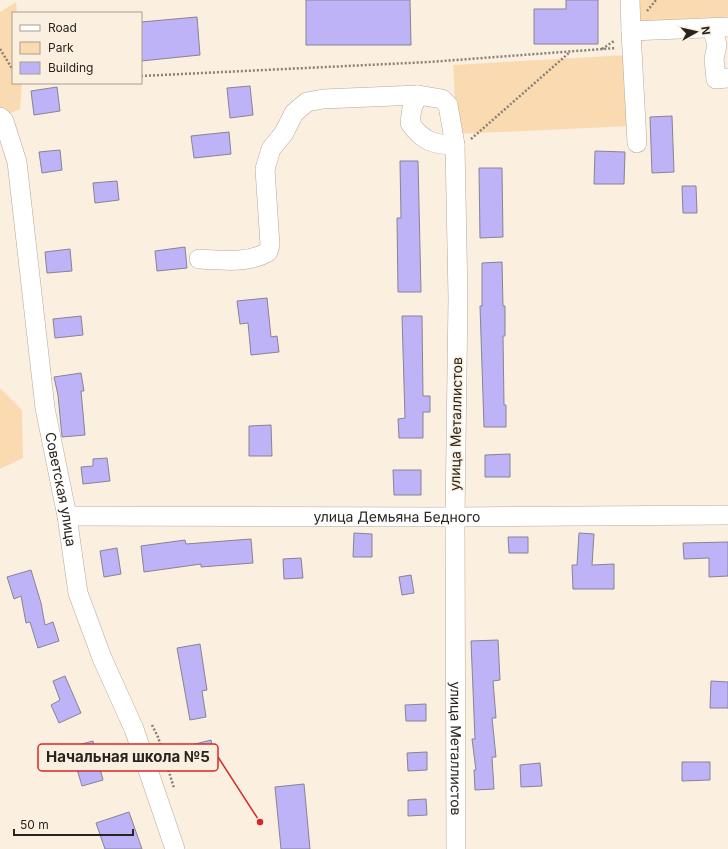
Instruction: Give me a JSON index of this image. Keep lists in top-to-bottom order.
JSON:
{
  "streets": {
    "street": ["улица Металлистов", "Советская улица", "улица Демьяна Бедного"]
  },
  "crossings": [
    ["улица Металлистов", "улица Демьяна Бедного"],
    ["Советская улица", "улица Демьяна Бедного"]
  ],
  "places": ["Начальная школа №5"],
  "legend": ["Road", "Park", "Building"],
  "scale_bar": "50 m",
  "north": "right"
}
